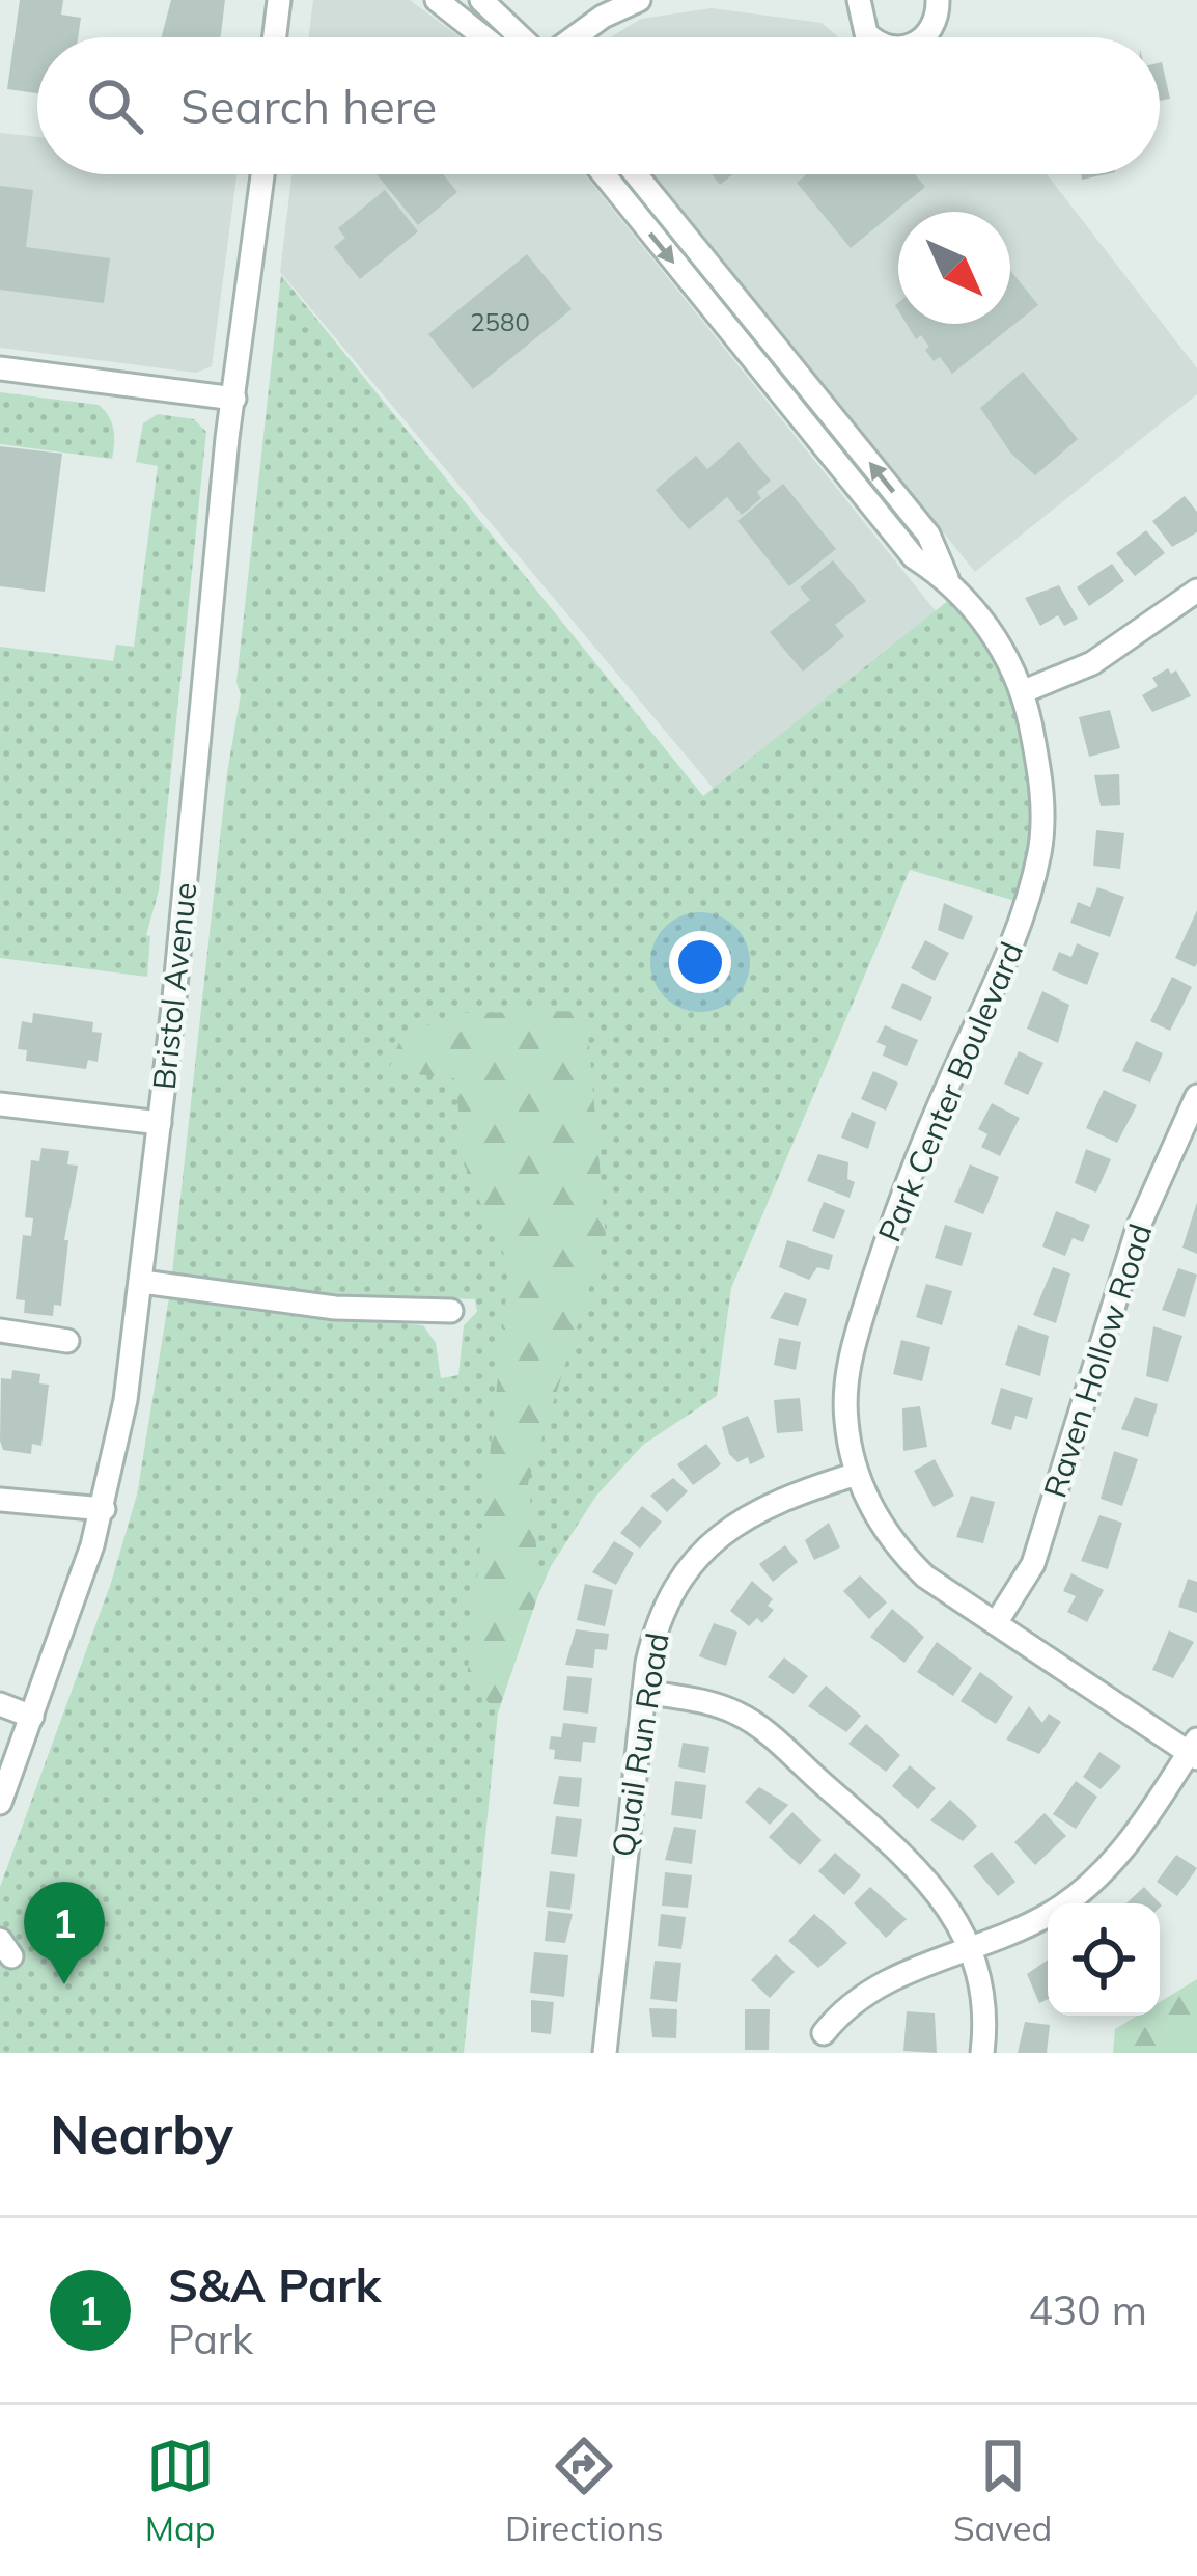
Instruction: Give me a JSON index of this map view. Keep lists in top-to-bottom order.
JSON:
{
  "streets": {
    "street": [
      "Bristol Avenue",
      "Park Center Boulevard",
      "Raven Hollow Road",
      "Quail Run Road"
    ]
  },
  "crossings": [
    ["Park Center Boulevard", "Raven Hollow Road"],
    ["Park Center Boulevard", "Quail Run Road"]
  ],
  "house_numbers": ["2580"],
  "north": "bottom right",
  "page": {
    "search": "Search here",
    "pins": "1",
    "heading": "Nearby",
    "list": [
      {
        "mark": "1",
        "name": "S&A Park",
        "note": "Park",
        "value": "430 m"
      }
    ],
    "nav": ["Map", "Directions", "Saved"]
  }
}
